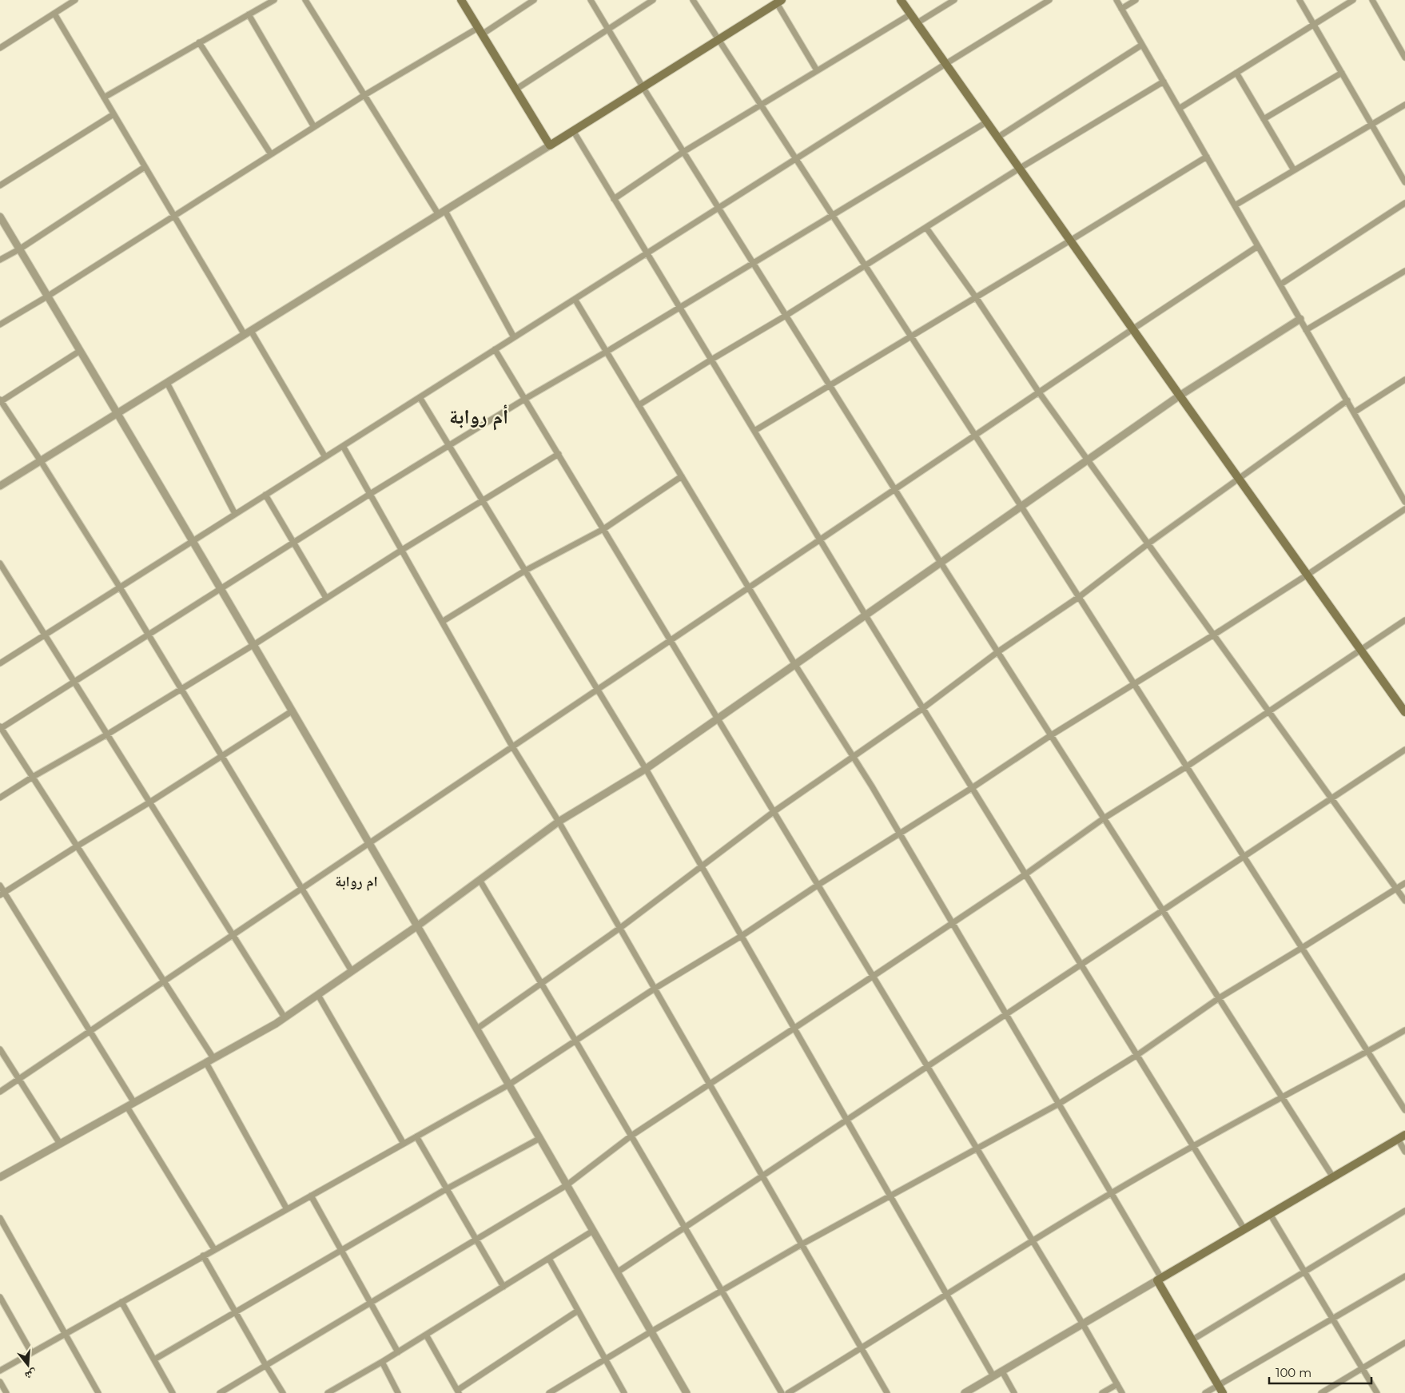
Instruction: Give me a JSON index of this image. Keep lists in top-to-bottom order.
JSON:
{
  "districts": ["أم روابة", "ام روابة"],
  "scale_bar": "100 m",
  "north": "bottom"
}
